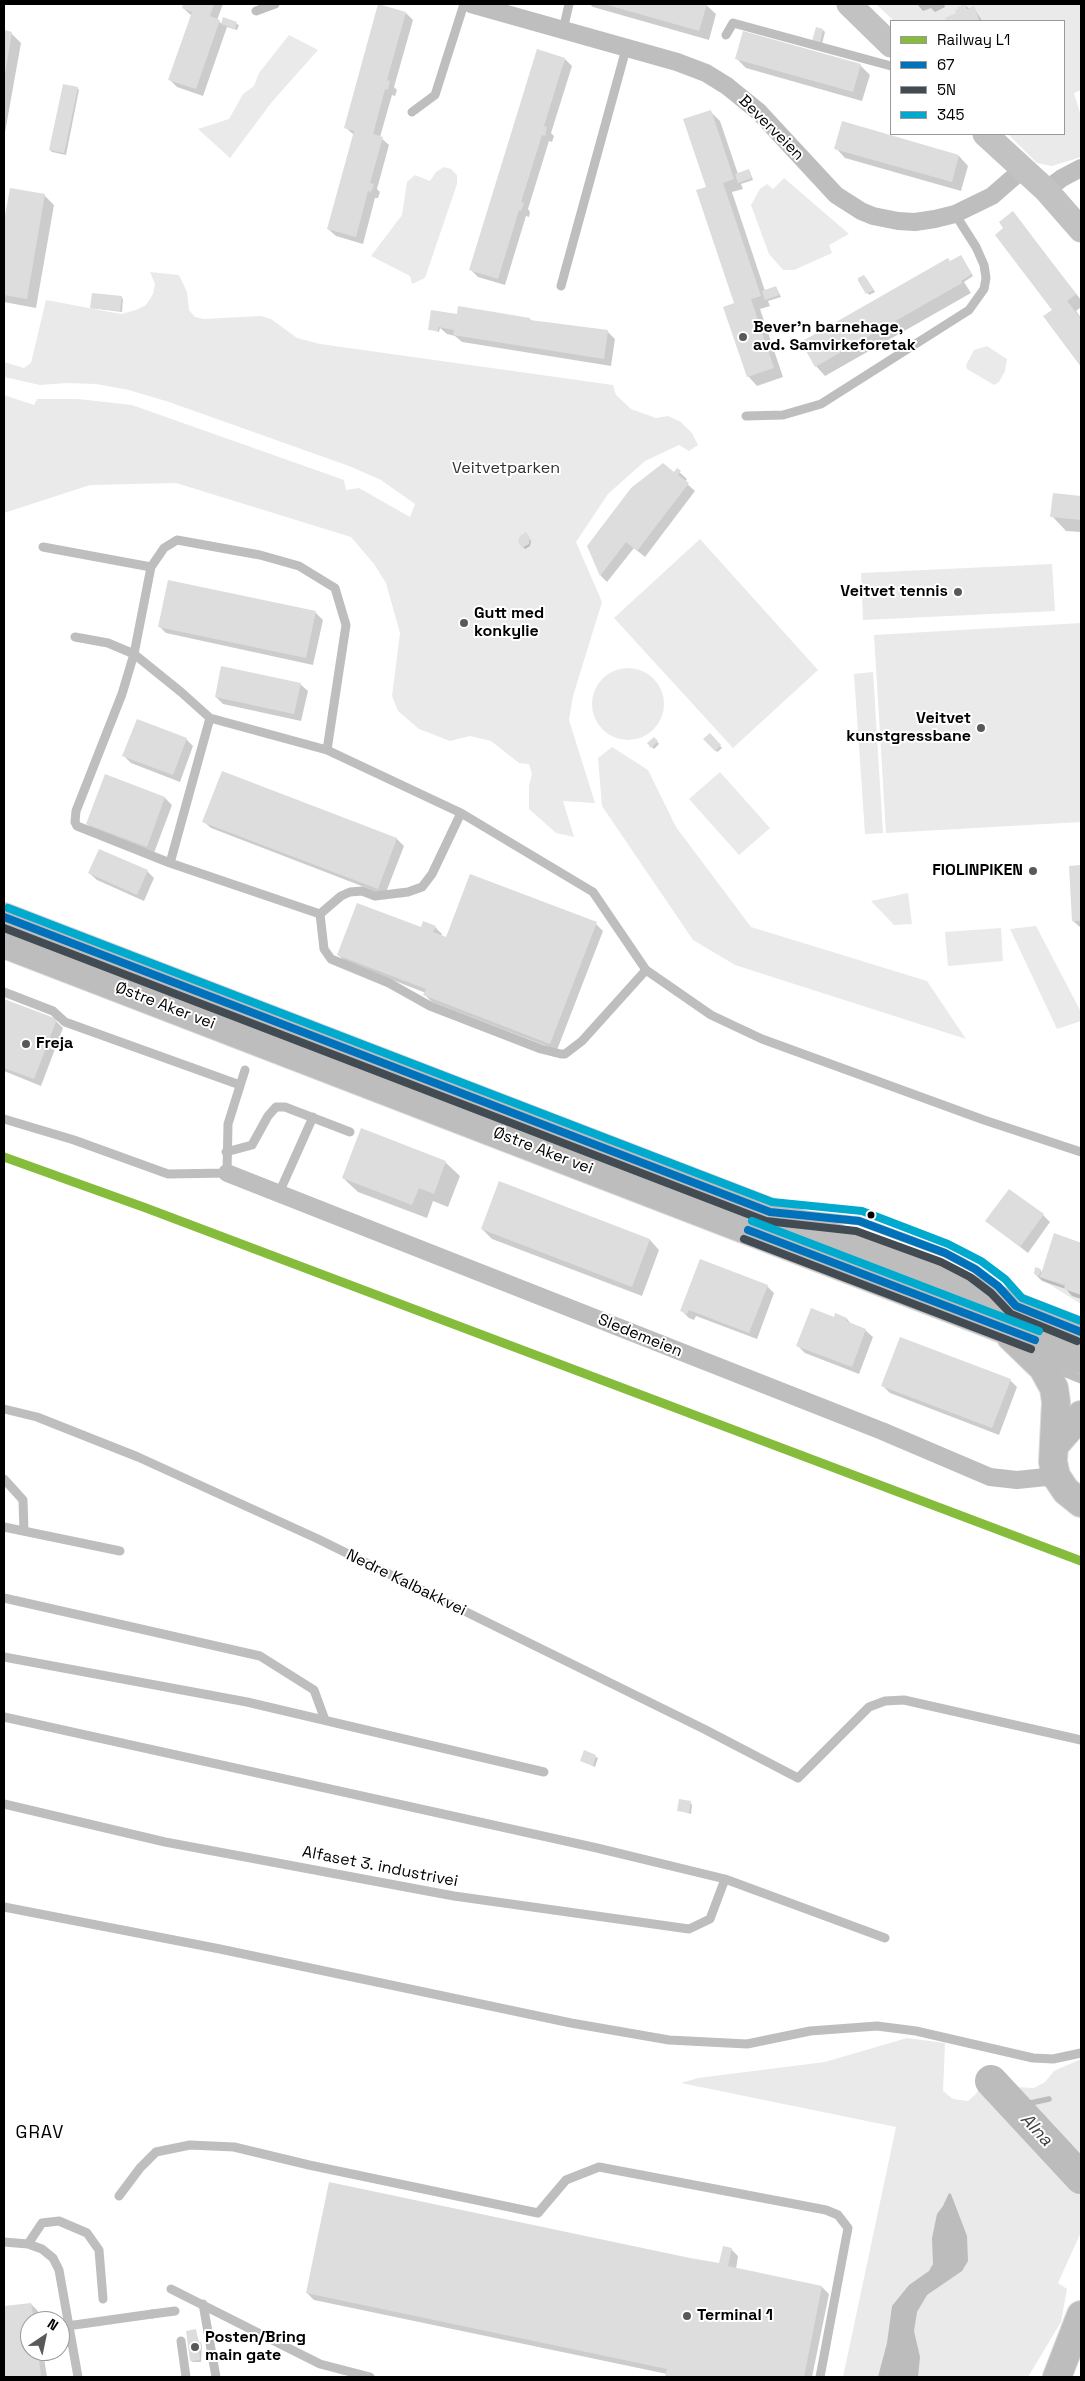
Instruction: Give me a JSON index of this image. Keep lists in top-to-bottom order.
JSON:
{
  "streets": {
    "highway": ["Østre Aker vei"],
    "street": ["Beverveien", "Sledemeien"],
    "lane": ["Nedre Kalbakkvei", "Alfaset 3. industrivei"]
  },
  "districts": ["GRAV"],
  "water": ["Alna"],
  "parks": ["Veitvetparken"],
  "places": [
    "Bever'n barnehage, avd. Samvirkeforetak",
    "Veitvet tennis",
    "Gutt med konkylie",
    "Veitvet kunstgressbane",
    "FIOLINPIKEN",
    "Freja",
    "Terminal 1",
    "Posten/Bring main gate"
  ],
  "lines": [
    "transit line 345",
    "transit line 67",
    "transit line 5N",
    "rail line L1"
  ],
  "legend": [
    "Railway L1",
    "67",
    "5N",
    "345"
  ],
  "north": "top right"
}
